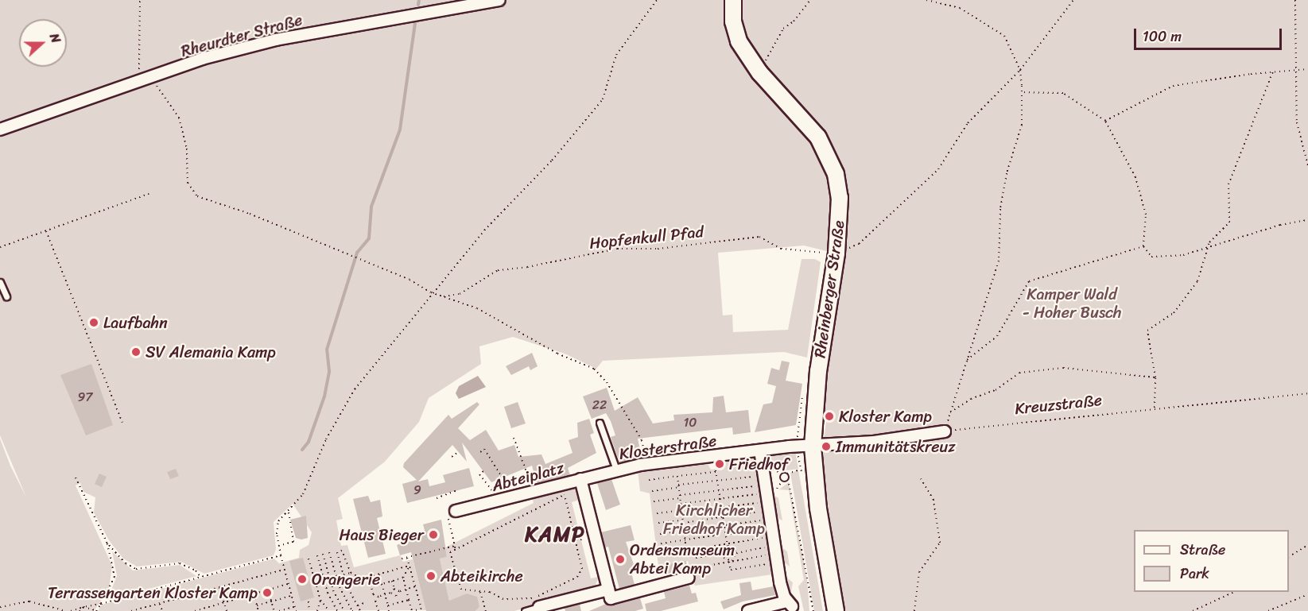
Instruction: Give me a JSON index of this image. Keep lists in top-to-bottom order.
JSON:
{
  "streets": {
    "main road": ["Rheinberger Straße"],
    "street": ["Rheurdter Straße", "Klosterstraße", "Abteiplatz"],
    "path": ["Hopfenkull Pfad", "Kreuzstraße"]
  },
  "crossings": [
    ["Hopfenkull Pfad", "Rheinberger Straße"],
    ["Rheinberger Straße", "Klosterstraße"],
    ["Klosterstraße", "Abteiplatz"]
  ],
  "districts": ["KAMP"],
  "parks": ["Kamper Wald - Hoher Busch", "Kirchlicher Friedhof Kamp"],
  "places": [
    "Laufbahn",
    "SV Alemania Kamp",
    "Kloster Kamp",
    "Immunitätskreuz",
    "Friedhof",
    "Haus Bieger",
    "Ordensmuseum Abtei Kamp",
    "Abteikirche",
    "Orangerie",
    "Terrassengarten Kloster Kamp"
  ],
  "house_numbers": [
    "97",
    "22",
    "10",
    "9"
  ],
  "legend": ["Straße", "Park"],
  "scale_bar": "100 m",
  "north": "right"
}
